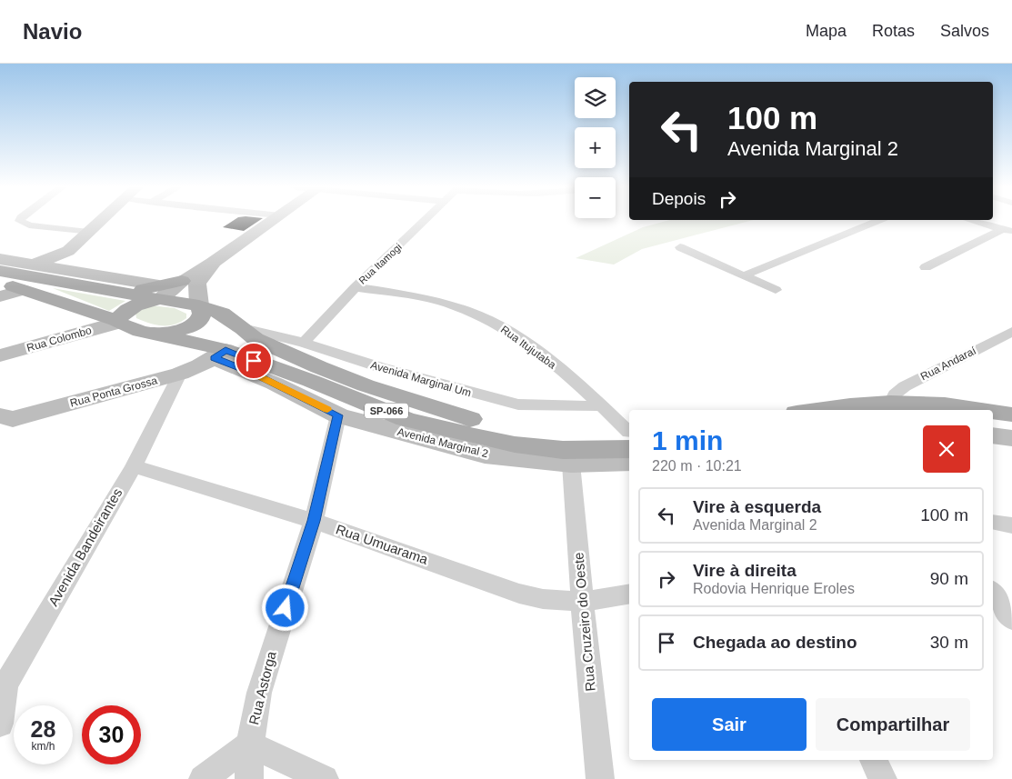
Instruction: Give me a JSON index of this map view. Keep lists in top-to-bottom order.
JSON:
{
  "streets": {
    "main road": ["SP-066"],
    "street": [
      "Rua Itamogi",
      "Rua Colombo",
      "Rua Itujutaba",
      "Rua Andaraí",
      "Avenida Marginal Um",
      "Rua Ponta Grossa",
      "Avenida Marginal 2",
      "Rua Umuarama",
      "Avenida Bandeirantes",
      "Rua Cruzeiro do Oeste",
      "Rua Astorga"
    ]
  },
  "crossings": [
    ["Rua Itamogi", "Rua Itujutaba"],
    ["Rua Itamogi", "Avenida Marginal Um"],
    ["Rua Colombo", "SP-066"],
    ["Rua Itujutaba", "Avenida Marginal Um"],
    ["Avenida Marginal Um", "SP-066"],
    ["Rua Ponta Grossa", "SP-066"],
    ["Rua Ponta Grossa", "Avenida Marginal 2"],
    ["Rua Ponta Grossa", "Avenida Bandeirantes"],
    ["SP-066", "Avenida Marginal 2"],
    ["Avenida Marginal 2", "Rua Cruzeiro do Oeste"],
    ["Avenida Marginal 2", "Rua Astorga"],
    ["Rua Umuarama", "Avenida Bandeirantes"],
    ["Rua Umuarama", "Rua Cruzeiro do Oeste"],
    ["Rua Umuarama", "Rua Astorga"]
  ],
  "page": {
    "header": "Navio",
    "nav": ["Mapa", "Rotas", "Salvos"],
    "map_buttons": ["+", "−"],
    "turn": ["100 m", "Avenida Marginal 2"],
    "then": "Depois",
    "heading": ["1 min", "220 m · 10:21"],
    "list": [
      {
        "name": "Vire à esquerda",
        "note": "Avenida Marginal 2",
        "value": "100 m"
      },
      {
        "name": "Vire à direita",
        "note": "Rodovia Henrique Eroles",
        "value": "90 m"
      },
      {
        "name": "Chegada ao destino",
        "value": "30 m"
      }
    ],
    "buttons": ["Sair", "Compartilhar"],
    "speed": "28 km/h",
    "limit": "30"
  }
}
